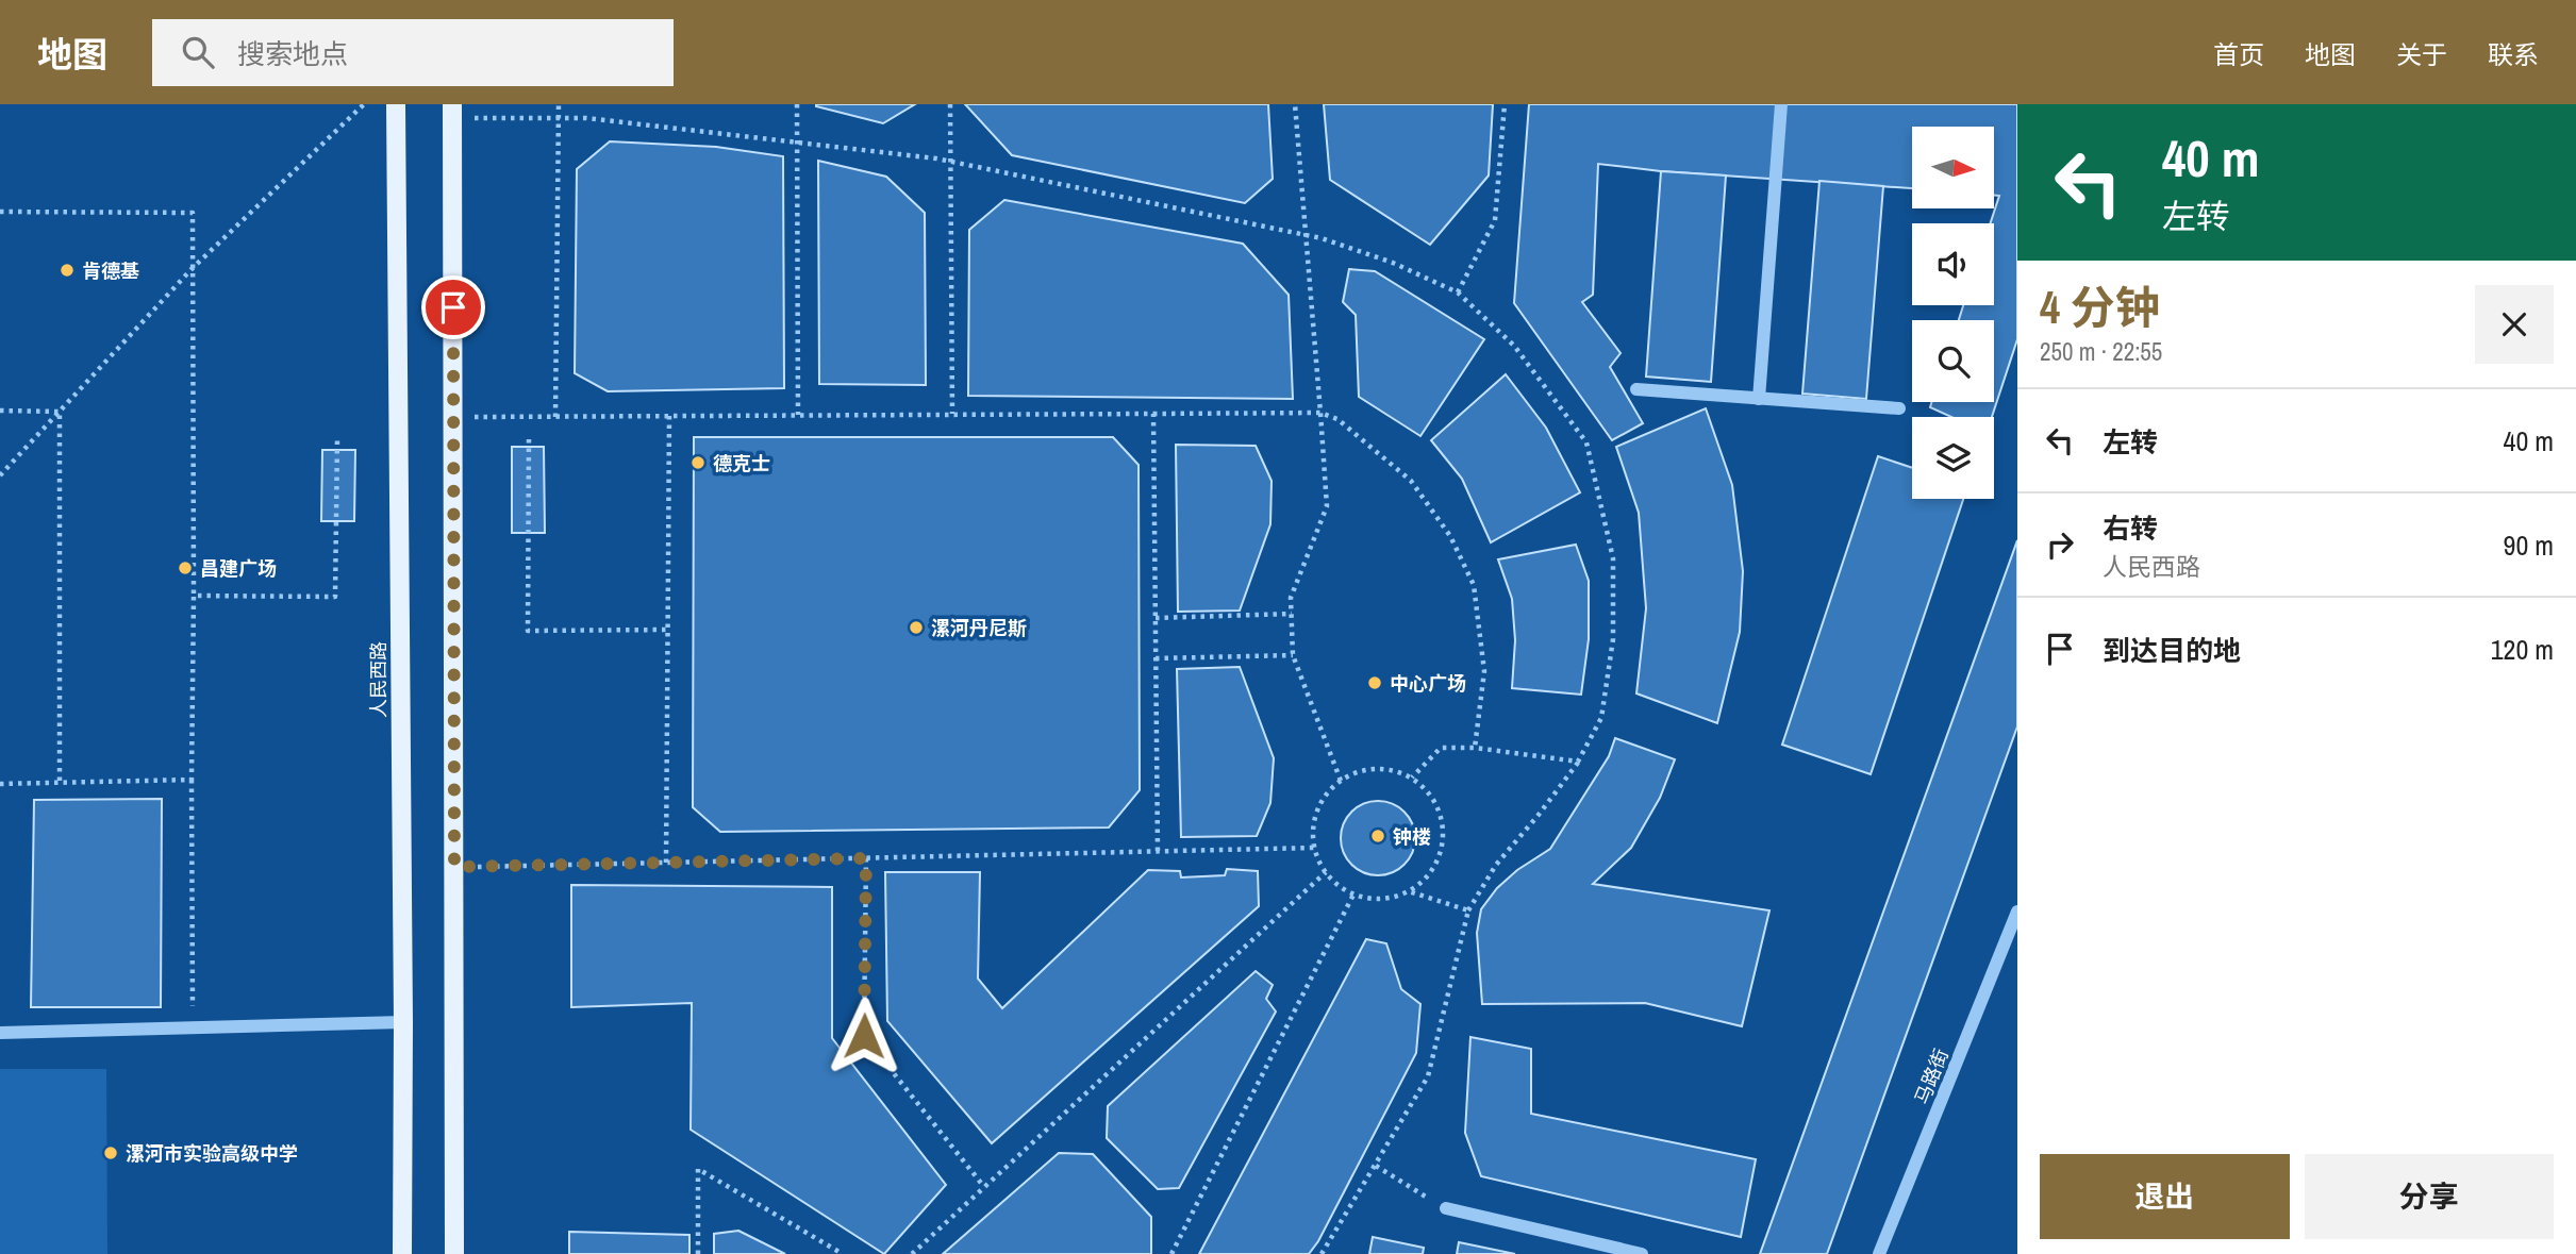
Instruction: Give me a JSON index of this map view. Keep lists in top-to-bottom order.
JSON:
{
  "streets": {
    "main road": ["人民西路"],
    "street": ["马路街"]
  },
  "places": [
    "肯德基",
    "德克士",
    "昌建广场",
    "漯河丹尼斯",
    "中心广场",
    "钟楼",
    "漯河市实验高级中学"
  ],
  "north": "right",
  "page": {
    "header": "地图",
    "search": "搜索地点",
    "nav": [
      "首页",
      "地图",
      "关于",
      "联系"
    ],
    "turn": ["40 m", "左转"],
    "heading": ["4 分钟", "250 m · 22:55"],
    "list": [
      {
        "name": "左转",
        "value": "40 m"
      },
      {
        "name": "右转",
        "note": "人民西路",
        "value": "90 m"
      },
      {
        "name": "到达目的地",
        "value": "120 m"
      }
    ],
    "buttons": ["退出", "分享"]
  }
}
